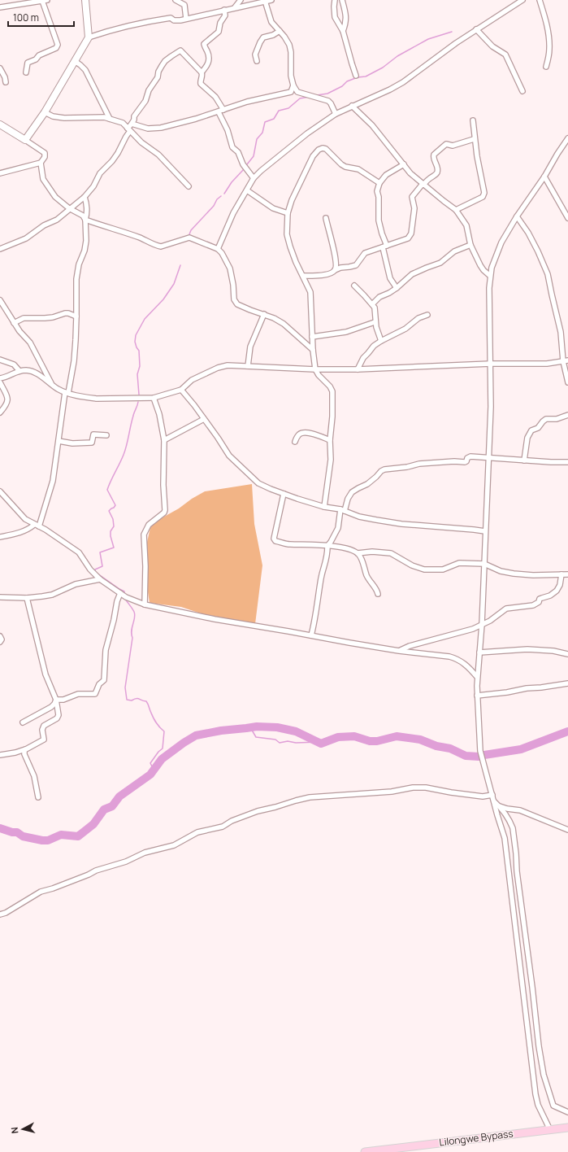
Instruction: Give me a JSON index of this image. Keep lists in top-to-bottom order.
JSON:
{
  "streets": {
    "main road": ["Lilongwe Bypass"]
  },
  "scale_bar": "100 m",
  "north": "left"
}
